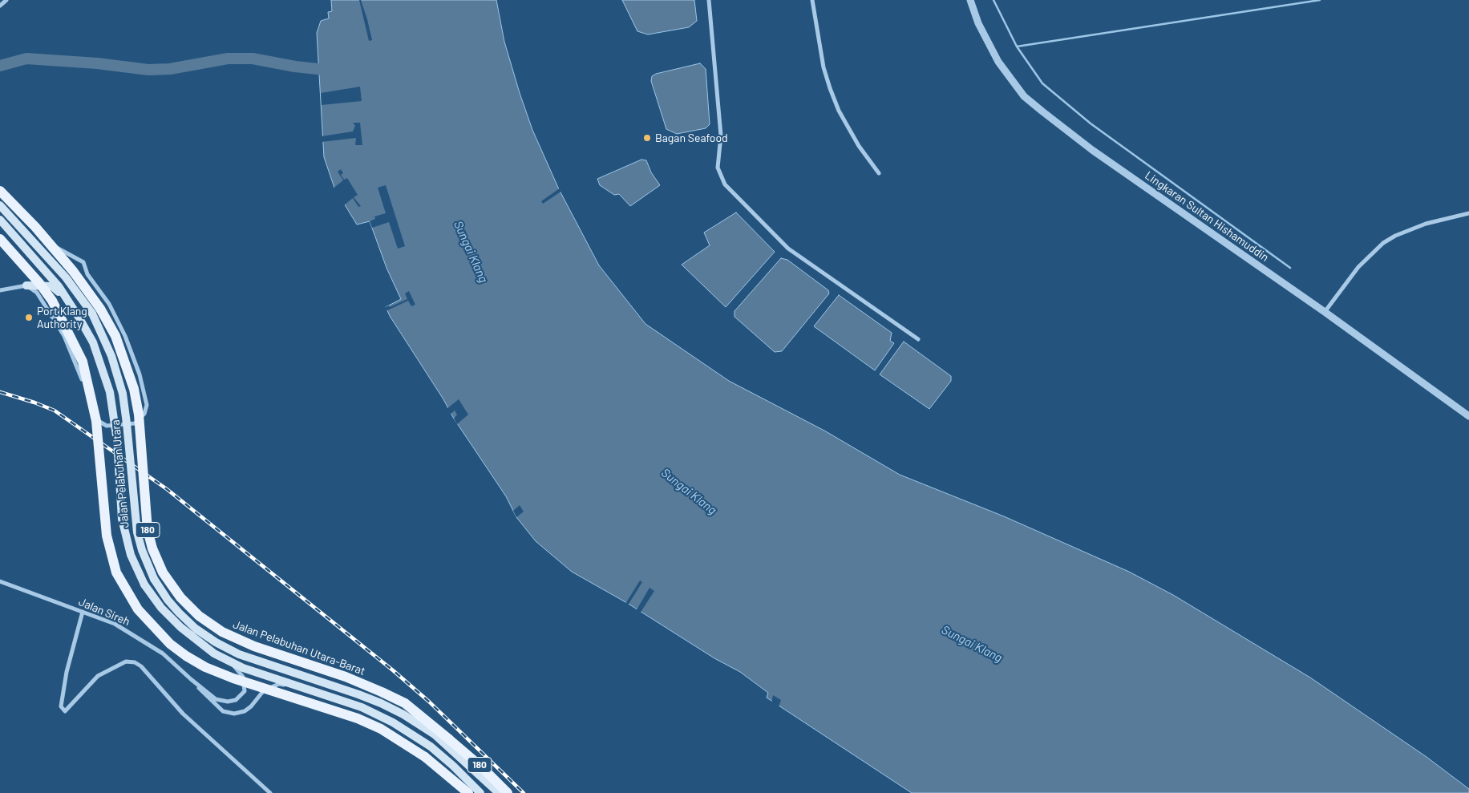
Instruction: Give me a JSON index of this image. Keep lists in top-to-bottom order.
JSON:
{
  "streets": {
    "main road": ["Jalan Pelabuhan Utara", "180", "Jalan Pelabuhan Utara-Barat"],
    "street": ["Lingkaran Sultan Hishamuddin", "Jalan Sireh"]
  },
  "water": ["Sungai Klang"],
  "places": ["Bagan Seafood", "Port Klang Authority"]
}
